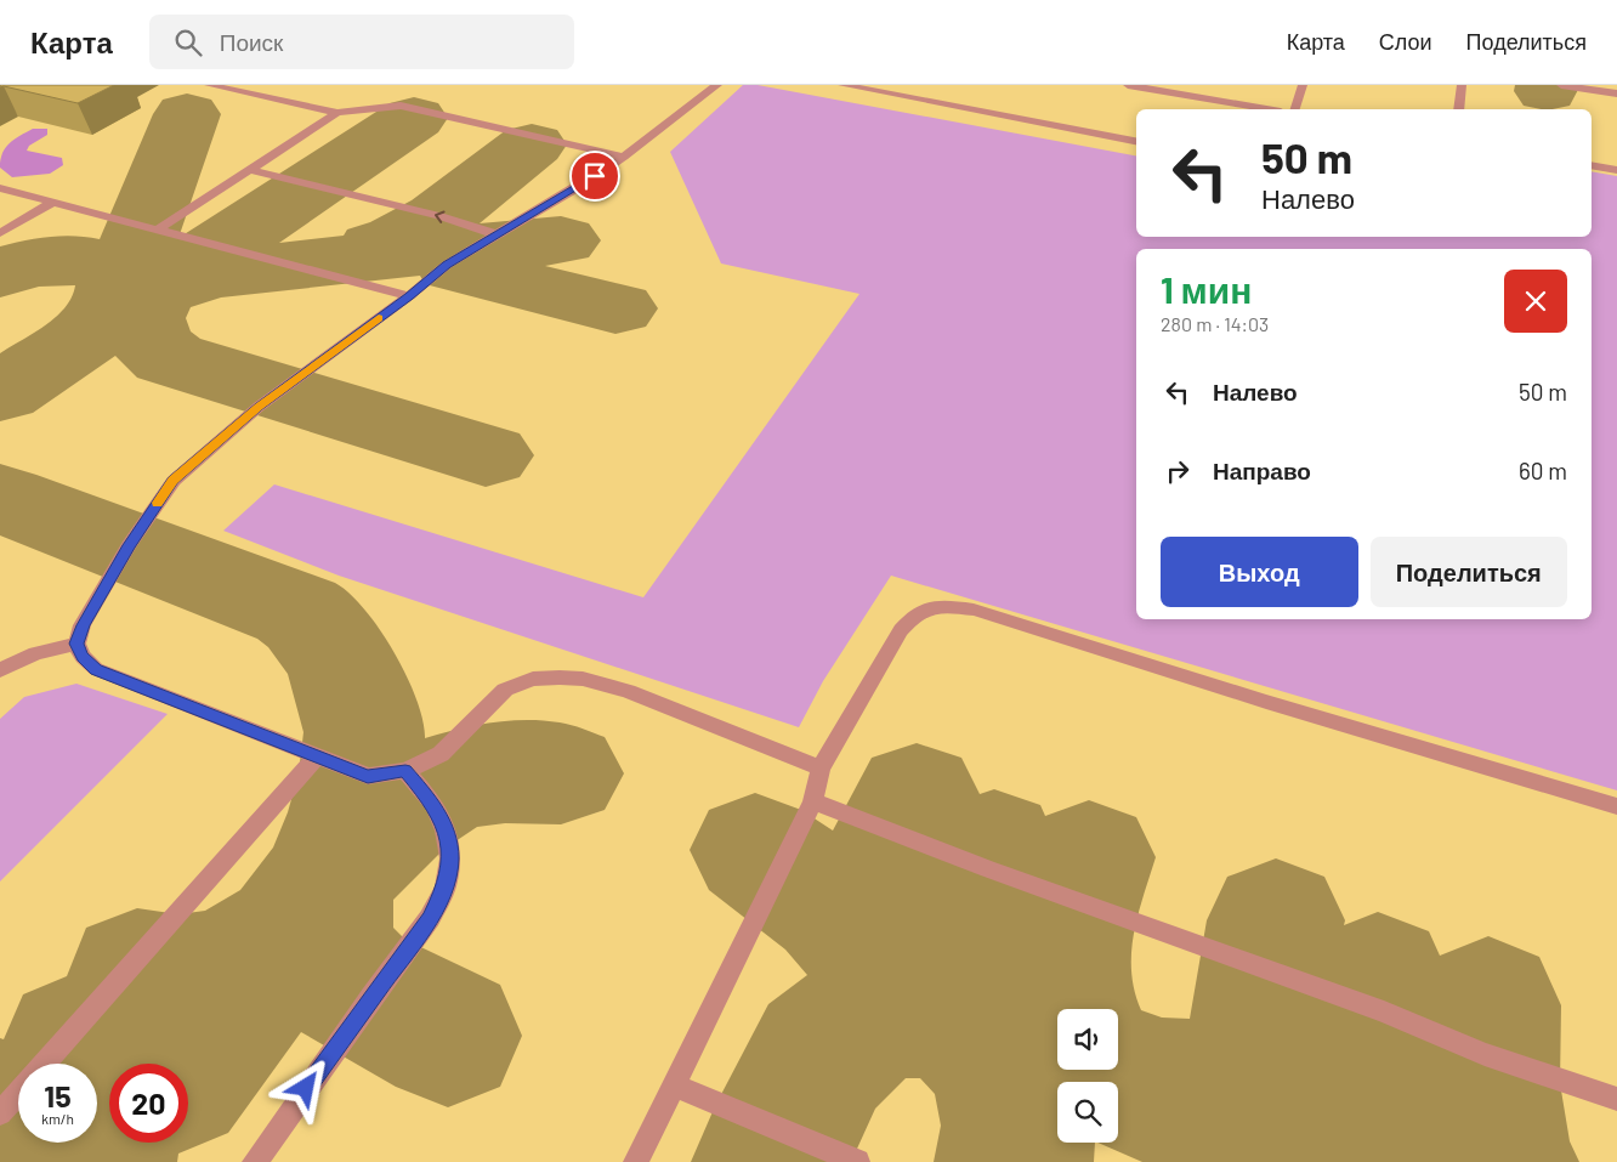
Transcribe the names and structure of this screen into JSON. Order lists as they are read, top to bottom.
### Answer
{
  "page": {
    "header": "Карта",
    "search": "Поиск",
    "nav": ["Карта", "Слои", "Поделиться"],
    "turn": ["50 m", "Налево"],
    "heading": ["1 мин", "280 m · 14:03"],
    "list": [
      {
        "name": "Налево",
        "value": "50 m"
      },
      {
        "name": "Направо",
        "value": "60 m"
      }
    ],
    "buttons": ["Выход", "Поделиться"],
    "speed": "15 km/h",
    "limit": "20"
  }
}
